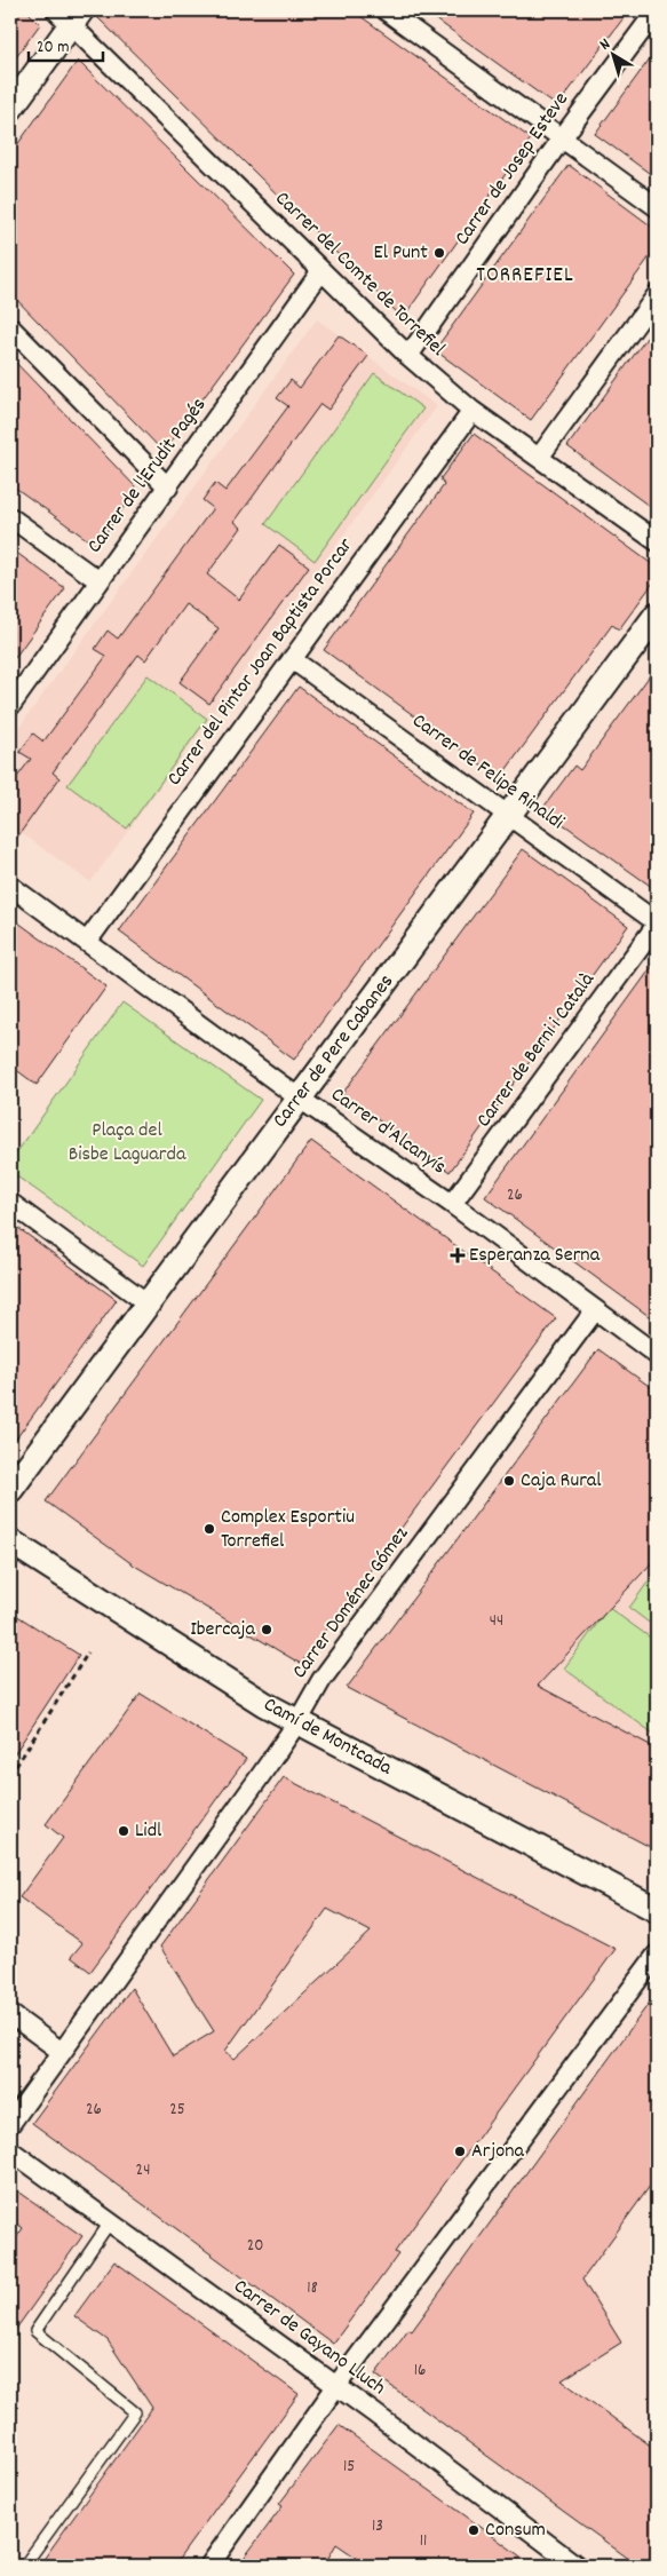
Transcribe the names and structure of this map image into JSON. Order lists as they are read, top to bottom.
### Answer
{
  "streets": {
    "street": [
      "Carrer de Josep Esteve",
      "Carrer del Comte de Torrefiel",
      "Carrer de l'Erudit Pagés",
      "Carrer del Pintor Joan Baptista Porcar",
      "Carrer de Felipe Rinaldi",
      "Carrer de Berni i Català",
      "Carrer de Pere Cabanes",
      "Carrer d'Alcanyís",
      "Carrer Doménec Gómez",
      "Camí de Montcada",
      "Carrer de Gayano Lluch"
    ]
  },
  "crossings": [
    ["Carrer de Josep Esteve", "Carrer del Comte de Torrefiel"],
    ["Carrer del Comte de Torrefiel", "Carrer de l'Erudit Pagés"],
    ["Carrer del Comte de Torrefiel", "Carrer del Pintor Joan Baptista Porcar"],
    ["Carrer del Pintor Joan Baptista Porcar", "Carrer de Felipe Rinaldi"],
    ["Carrer del Pintor Joan Baptista Porcar", "Carrer d'Alcanyís"],
    ["Carrer de Felipe Rinaldi", "Carrer de Berni i Català"],
    ["Carrer de Felipe Rinaldi", "Carrer de Pere Cabanes"],
    ["Carrer de Berni i Català", "Carrer d'Alcanyís"],
    ["Carrer de Pere Cabanes", "Carrer d'Alcanyís"],
    ["Carrer d'Alcanyís", "Carrer Doménec Gómez"],
    ["Carrer Doménec Gómez", "Camí de Montcada"]
  ],
  "districts": ["TORREFIEL"],
  "parks": ["Plaça del Bisbe Laguarda"],
  "places": {
    "other": [
      "El Punt",
      "Caja Rural",
      "Complex Esportiu Torrefiel",
      "Ibercaja",
      "Lidl",
      "Arjona",
      "Consum"
    ],
    "health": ["Esperanza Serna"]
  },
  "house_numbers": [
    "26",
    "44",
    "26",
    "25",
    "24",
    "20",
    "18",
    "16",
    "15",
    "13",
    "11"
  ],
  "scale_bar": "20 m",
  "north": "top left"
}
